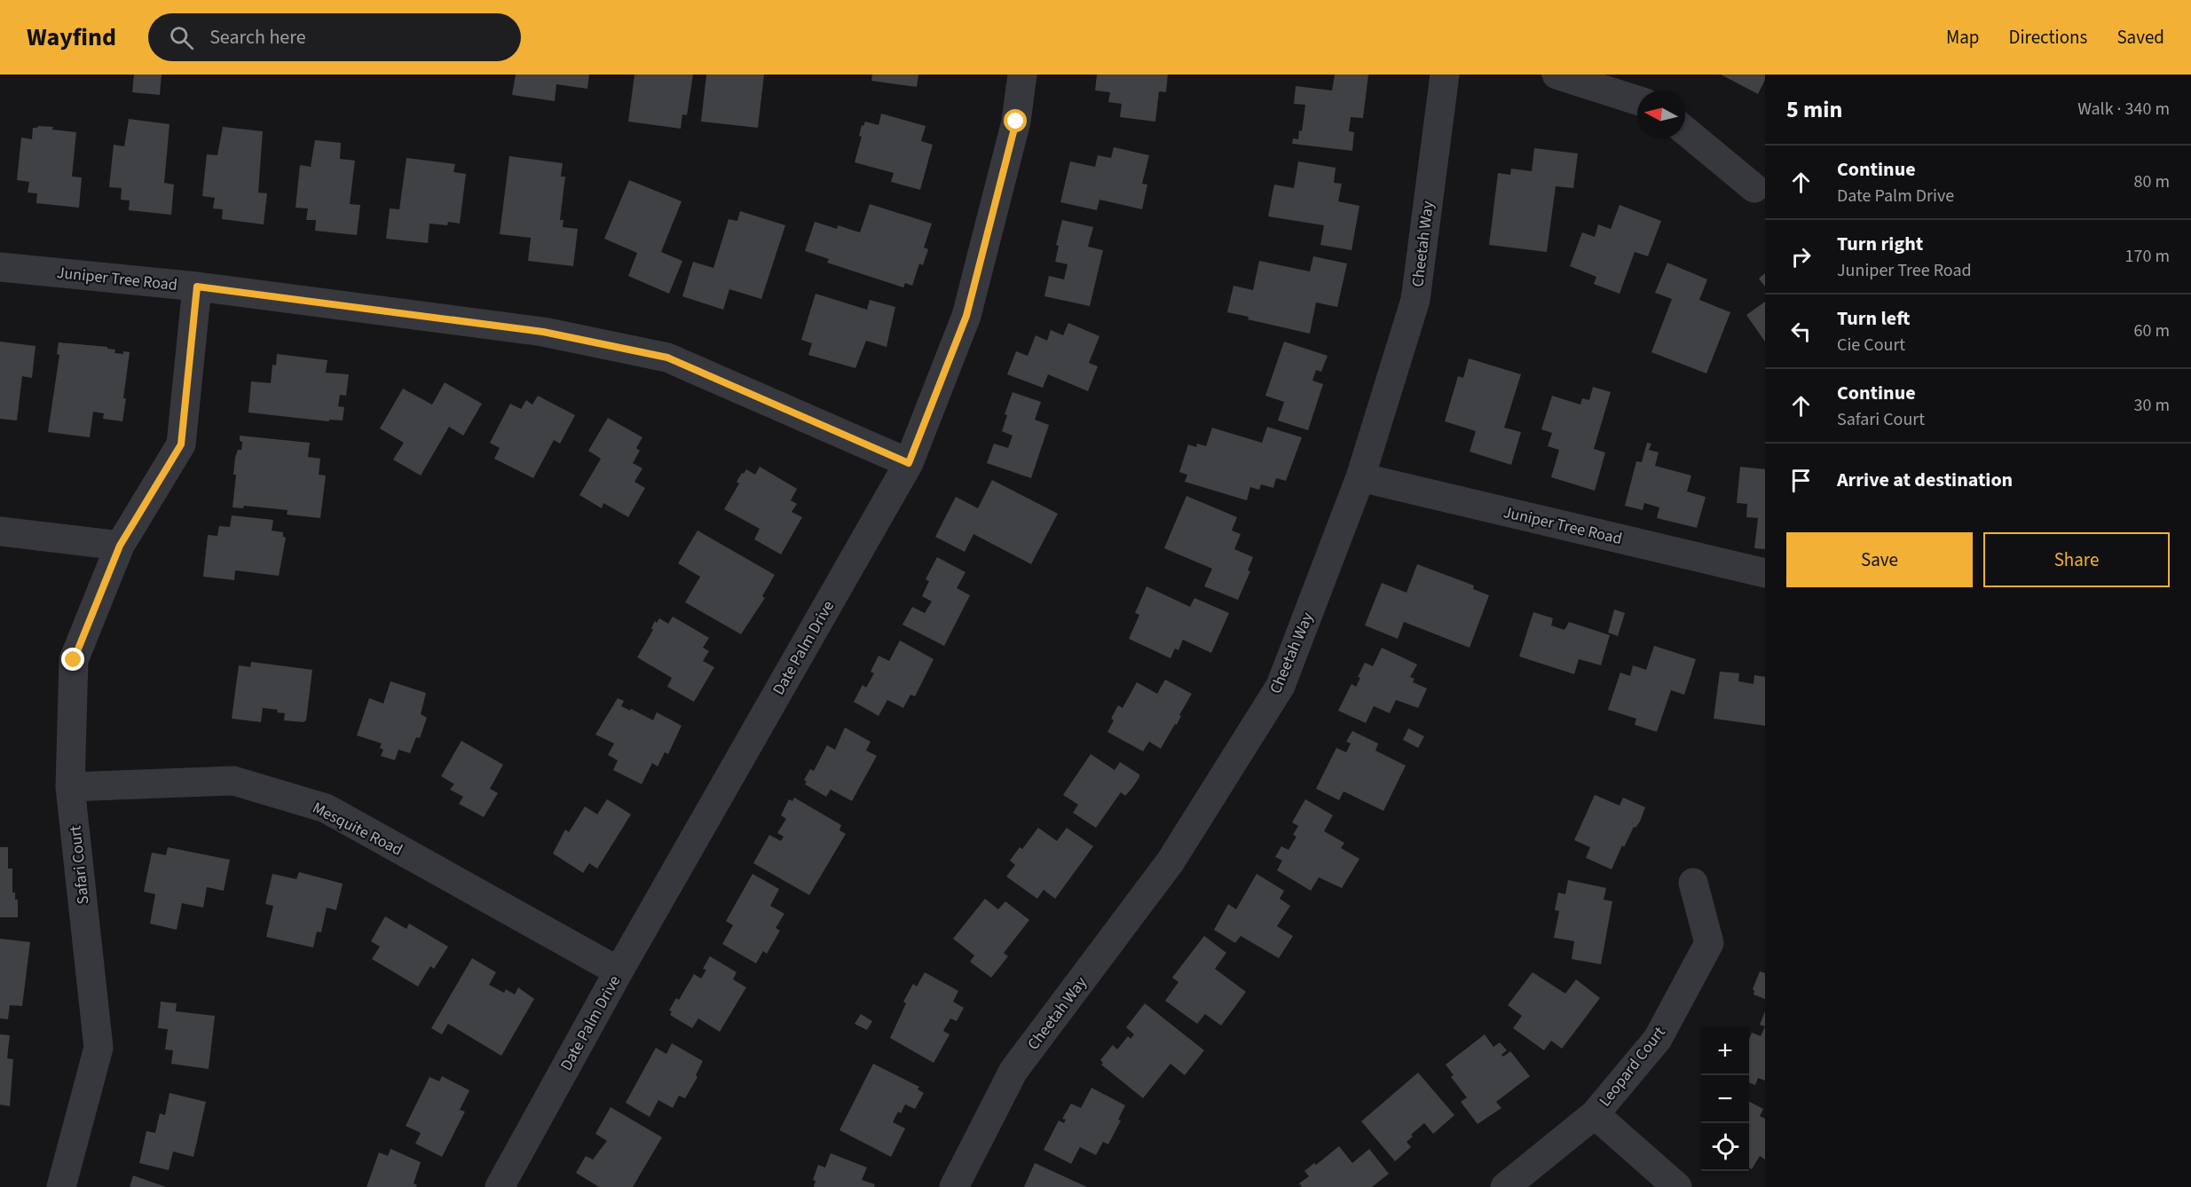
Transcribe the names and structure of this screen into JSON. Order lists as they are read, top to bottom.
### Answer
{
  "streets": {
    "street": [
      "Cheetah Way",
      "Juniper Tree Road",
      "Date Palm Drive",
      "Mesquite Road",
      "Safari Court",
      "Leopard Court"
    ]
  },
  "crossings": [
    ["Cheetah Way", "Juniper Tree Road"],
    ["Juniper Tree Road", "Date Palm Drive"],
    ["Juniper Tree Road", "Safari Court"],
    ["Date Palm Drive", "Mesquite Road"],
    ["Mesquite Road", "Safari Court"]
  ],
  "north": "left",
  "page": {
    "header": "Wayfind",
    "search": "Search here",
    "nav": ["Map", "Directions", "Saved"],
    "heading": ["5 min", "Walk · 340 m"],
    "list": [
      ["Continue", "Date Palm Drive", "80 m"],
      ["Turn right", "Juniper Tree Road", "170 m"],
      ["Turn left", "Cie Court", "60 m"],
      ["Continue", "Safari Court", "30 m"],
      "Arrive at destination"
    ],
    "buttons": ["Save", "Share"],
    "map_buttons": ["+", "−"]
  }
}
